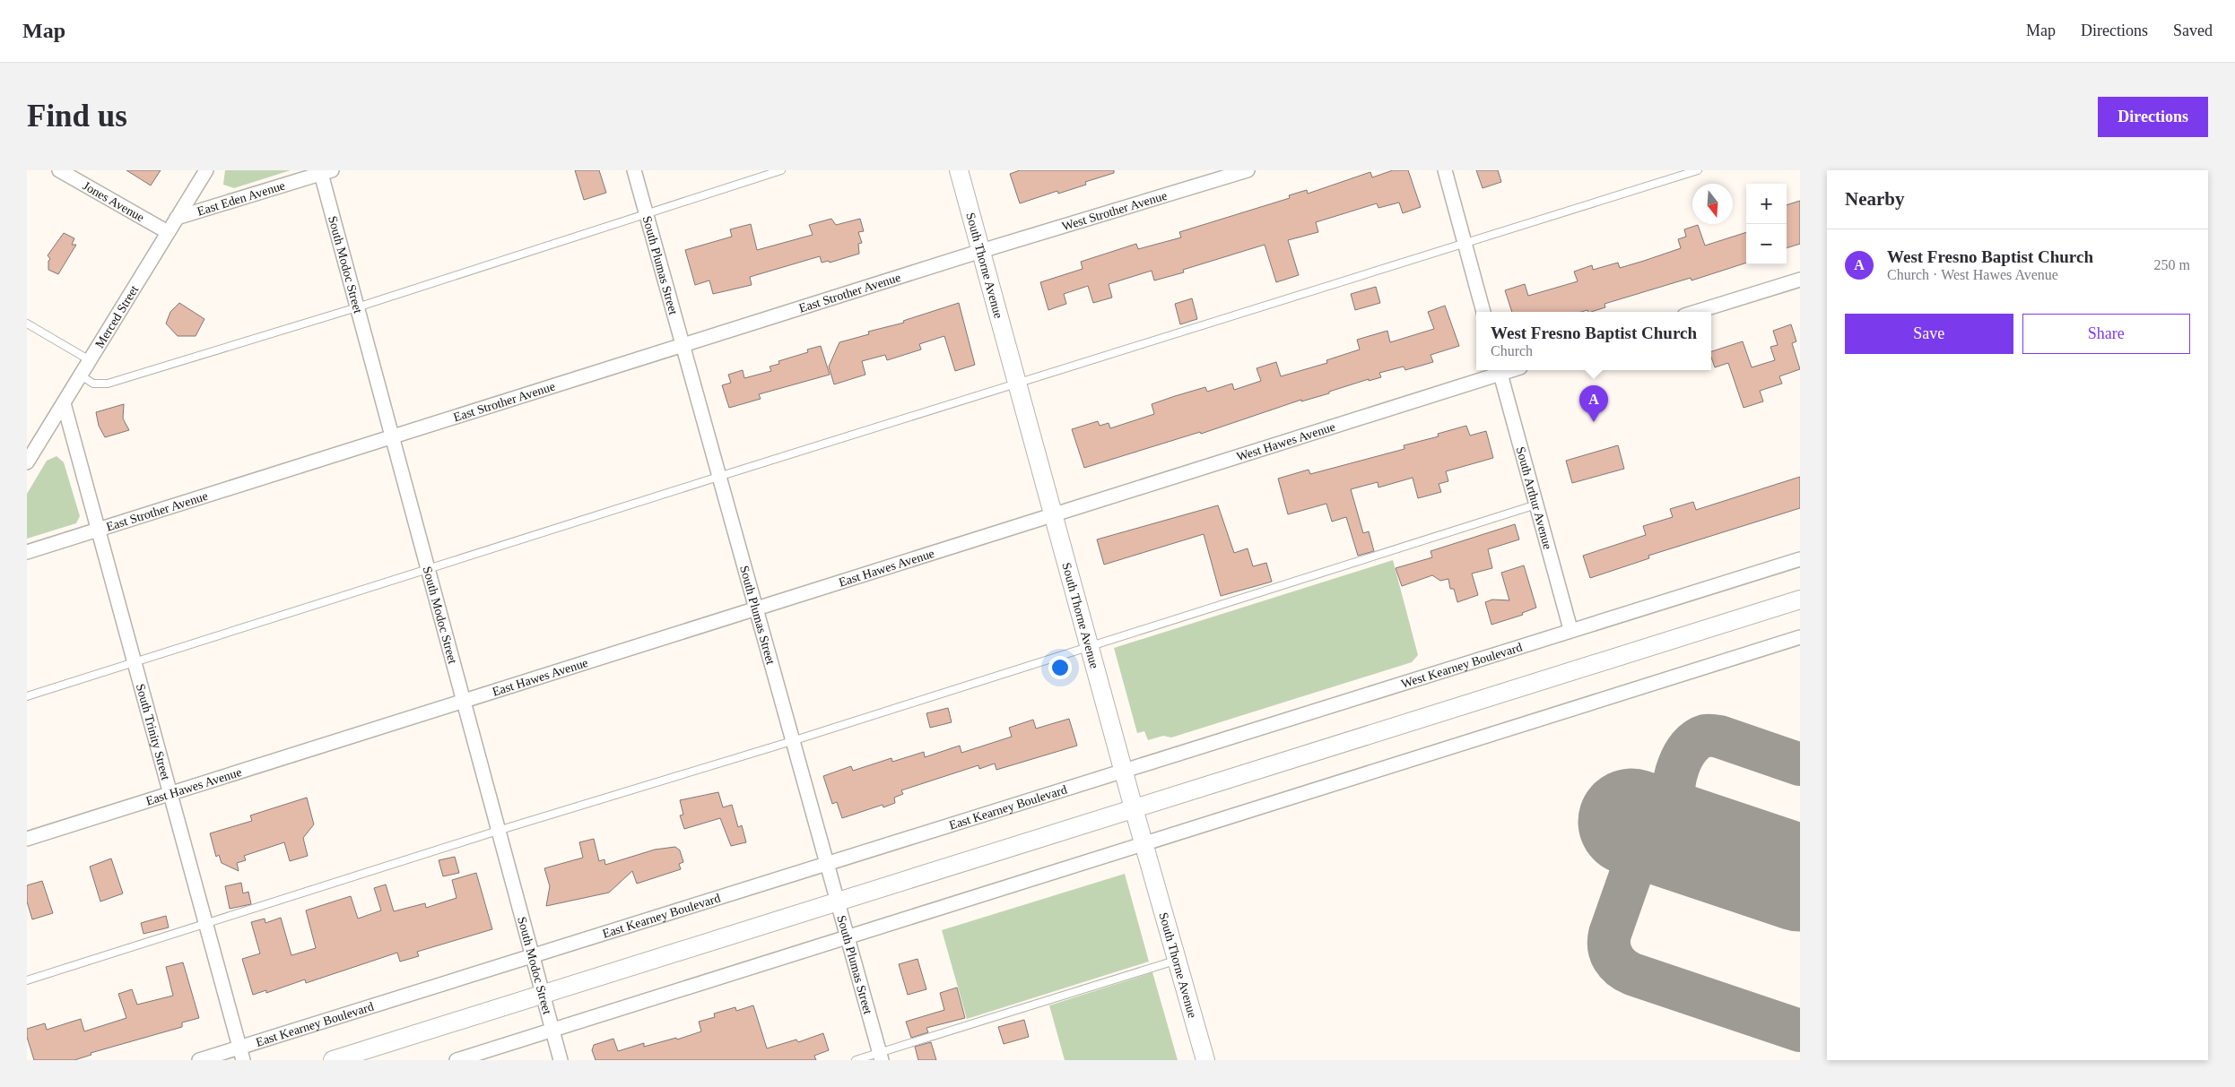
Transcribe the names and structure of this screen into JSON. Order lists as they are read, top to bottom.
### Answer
{
  "streets": {
    "main road": ["South Thorne Avenue"],
    "street": [
      "East Eden Avenue",
      "Jones Avenue",
      "West Strother Avenue",
      "South Modoc Street",
      "South Plumas Street",
      "East Strother Avenue",
      "Merced Street",
      "West Hawes Avenue",
      "South Arthur Avenue",
      "East Hawes Avenue",
      "West Kearney Boulevard",
      "South Trinity Street",
      "East Kearney Boulevard"
    ]
  },
  "crossings": [
    ["East Eden Avenue", "South Modoc Street"],
    ["East Eden Avenue", "Merced Street"],
    ["Jones Avenue", "Merced Street"],
    ["West Strother Avenue", "South Thorne Avenue"],
    ["West Strother Avenue", "East Strother Avenue"],
    ["South Modoc Street", "East Strother Avenue"],
    ["South Modoc Street", "East Hawes Avenue"],
    ["South Modoc Street", "East Kearney Boulevard"],
    ["South Plumas Street", "East Strother Avenue"],
    ["South Plumas Street", "East Hawes Avenue"],
    ["South Plumas Street", "East Kearney Boulevard"],
    ["South Thorne Avenue", "East Strother Avenue"],
    ["South Thorne Avenue", "West Hawes Avenue"],
    ["South Thorne Avenue", "East Hawes Avenue"],
    ["South Thorne Avenue", "West Kearney Boulevard"],
    ["South Thorne Avenue", "East Kearney Boulevard"],
    ["East Strother Avenue", "South Trinity Street"],
    ["Merced Street", "South Trinity Street"],
    ["West Hawes Avenue", "South Arthur Avenue"],
    ["West Hawes Avenue", "East Hawes Avenue"],
    ["South Arthur Avenue", "West Kearney Boulevard"],
    ["East Hawes Avenue", "South Trinity Street"],
    ["West Kearney Boulevard", "East Kearney Boulevard"],
    ["South Trinity Street", "East Kearney Boulevard"]
  ],
  "north": "bottom",
  "page": {
    "header": "Map",
    "nav": ["Map", "Directions", "Saved"],
    "buttons": [
      "Directions",
      ["Save", "Share"]
    ],
    "title": "Find us",
    "heading": "Nearby",
    "map_buttons": ["+", "−"],
    "list": [
      {
        "mark": "A",
        "name": "West Fresno Baptist Church",
        "note": "Church · West Hawes Avenue",
        "value": "250 m"
      }
    ],
    "popup": ["West Fresno Baptist Church", "Church"],
    "pins": "A"
  }
}
